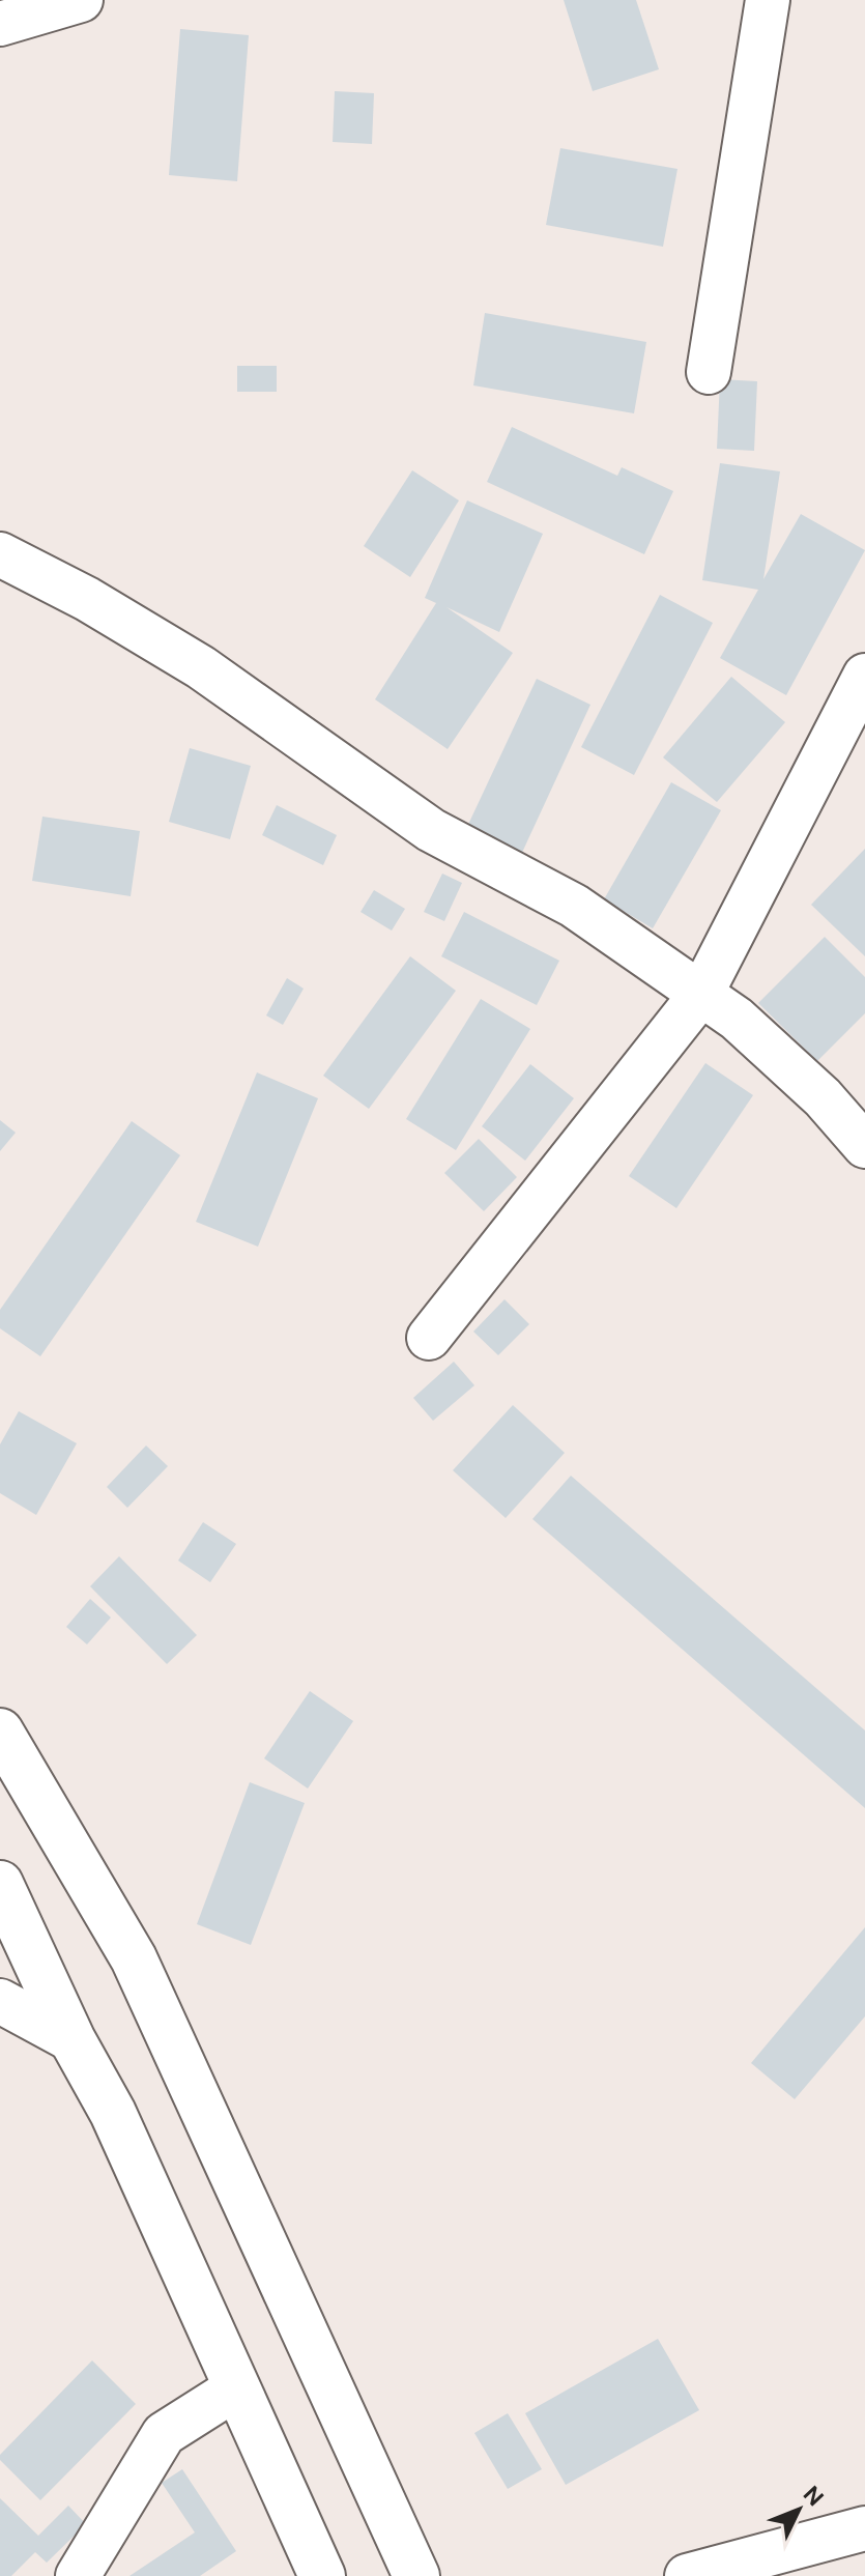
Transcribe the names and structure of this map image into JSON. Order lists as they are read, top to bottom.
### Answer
{
  "north": "top right"
}
